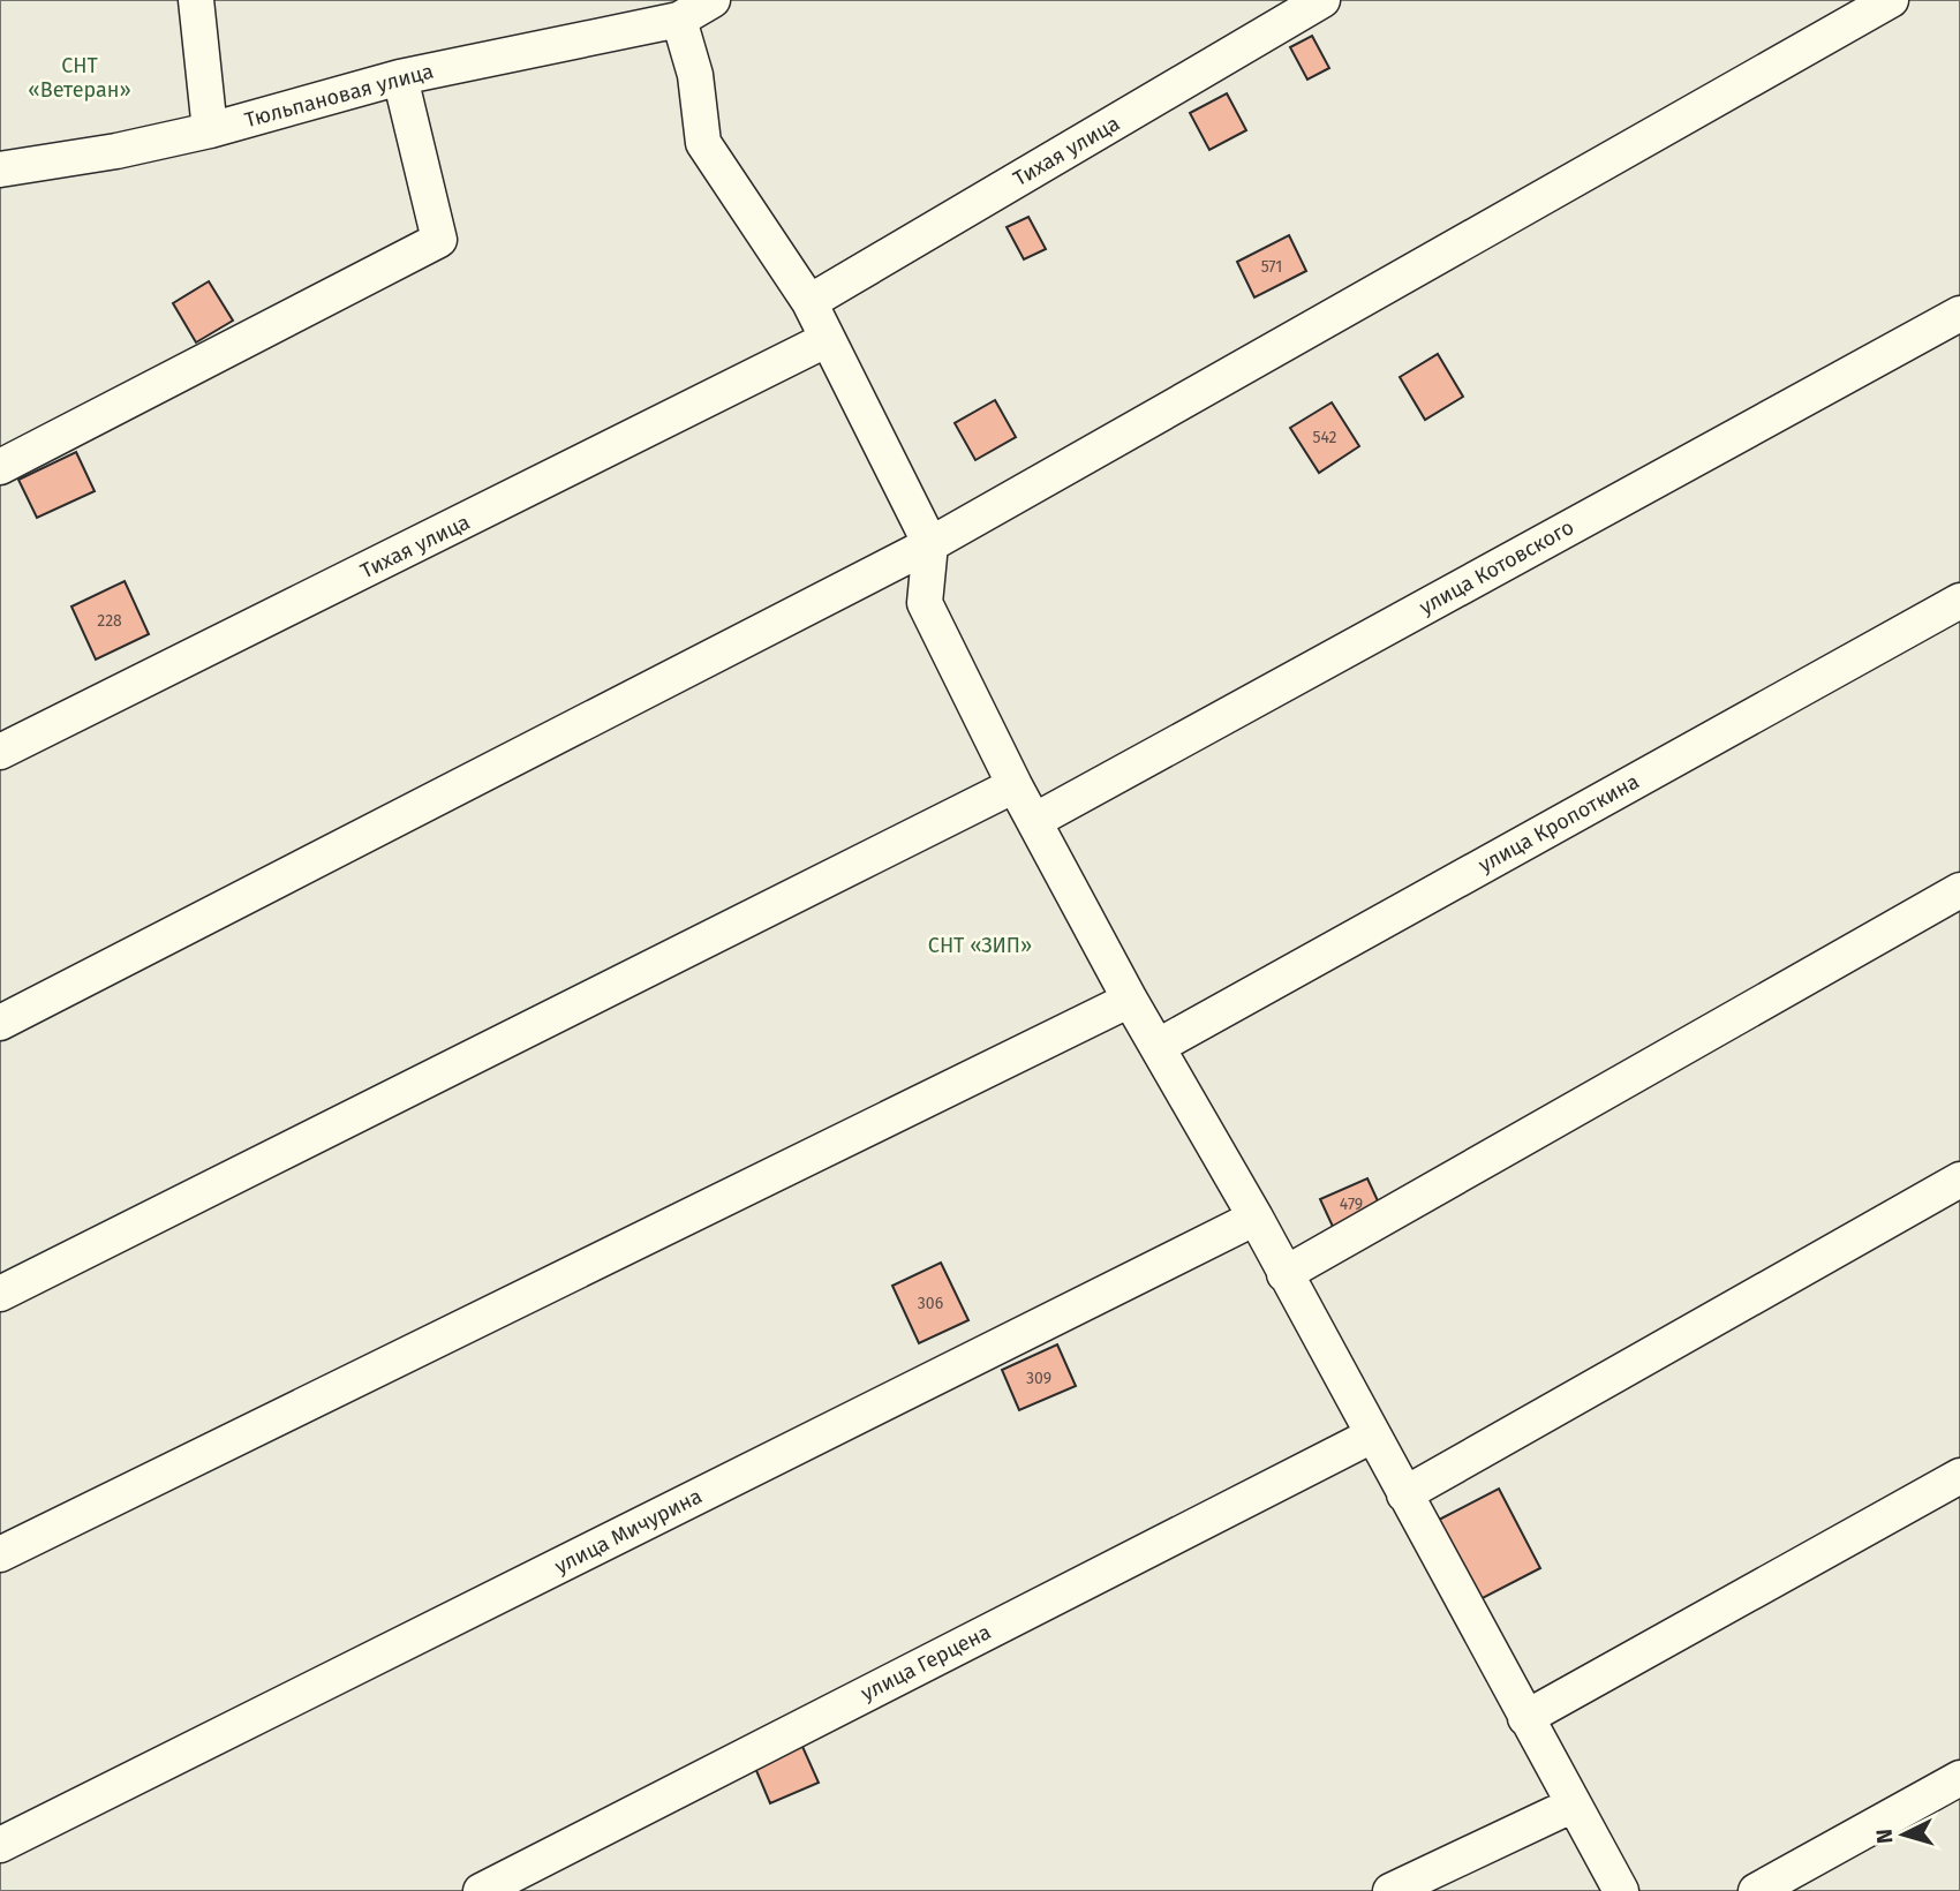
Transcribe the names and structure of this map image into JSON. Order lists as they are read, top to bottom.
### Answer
{
  "streets": {
    "street": [
      "Тюльпановая улица",
      "Тихая улица",
      "улица Котовского",
      "улица Кропоткина",
      "улица Мичурина",
      "улица Герцена"
    ]
  },
  "parks": ["СНТ «Ветеран»", "СНТ «ЗИП»"],
  "house_numbers": [
    "571",
    "542",
    "228",
    "479",
    "306",
    "309"
  ],
  "north": "left"
}
